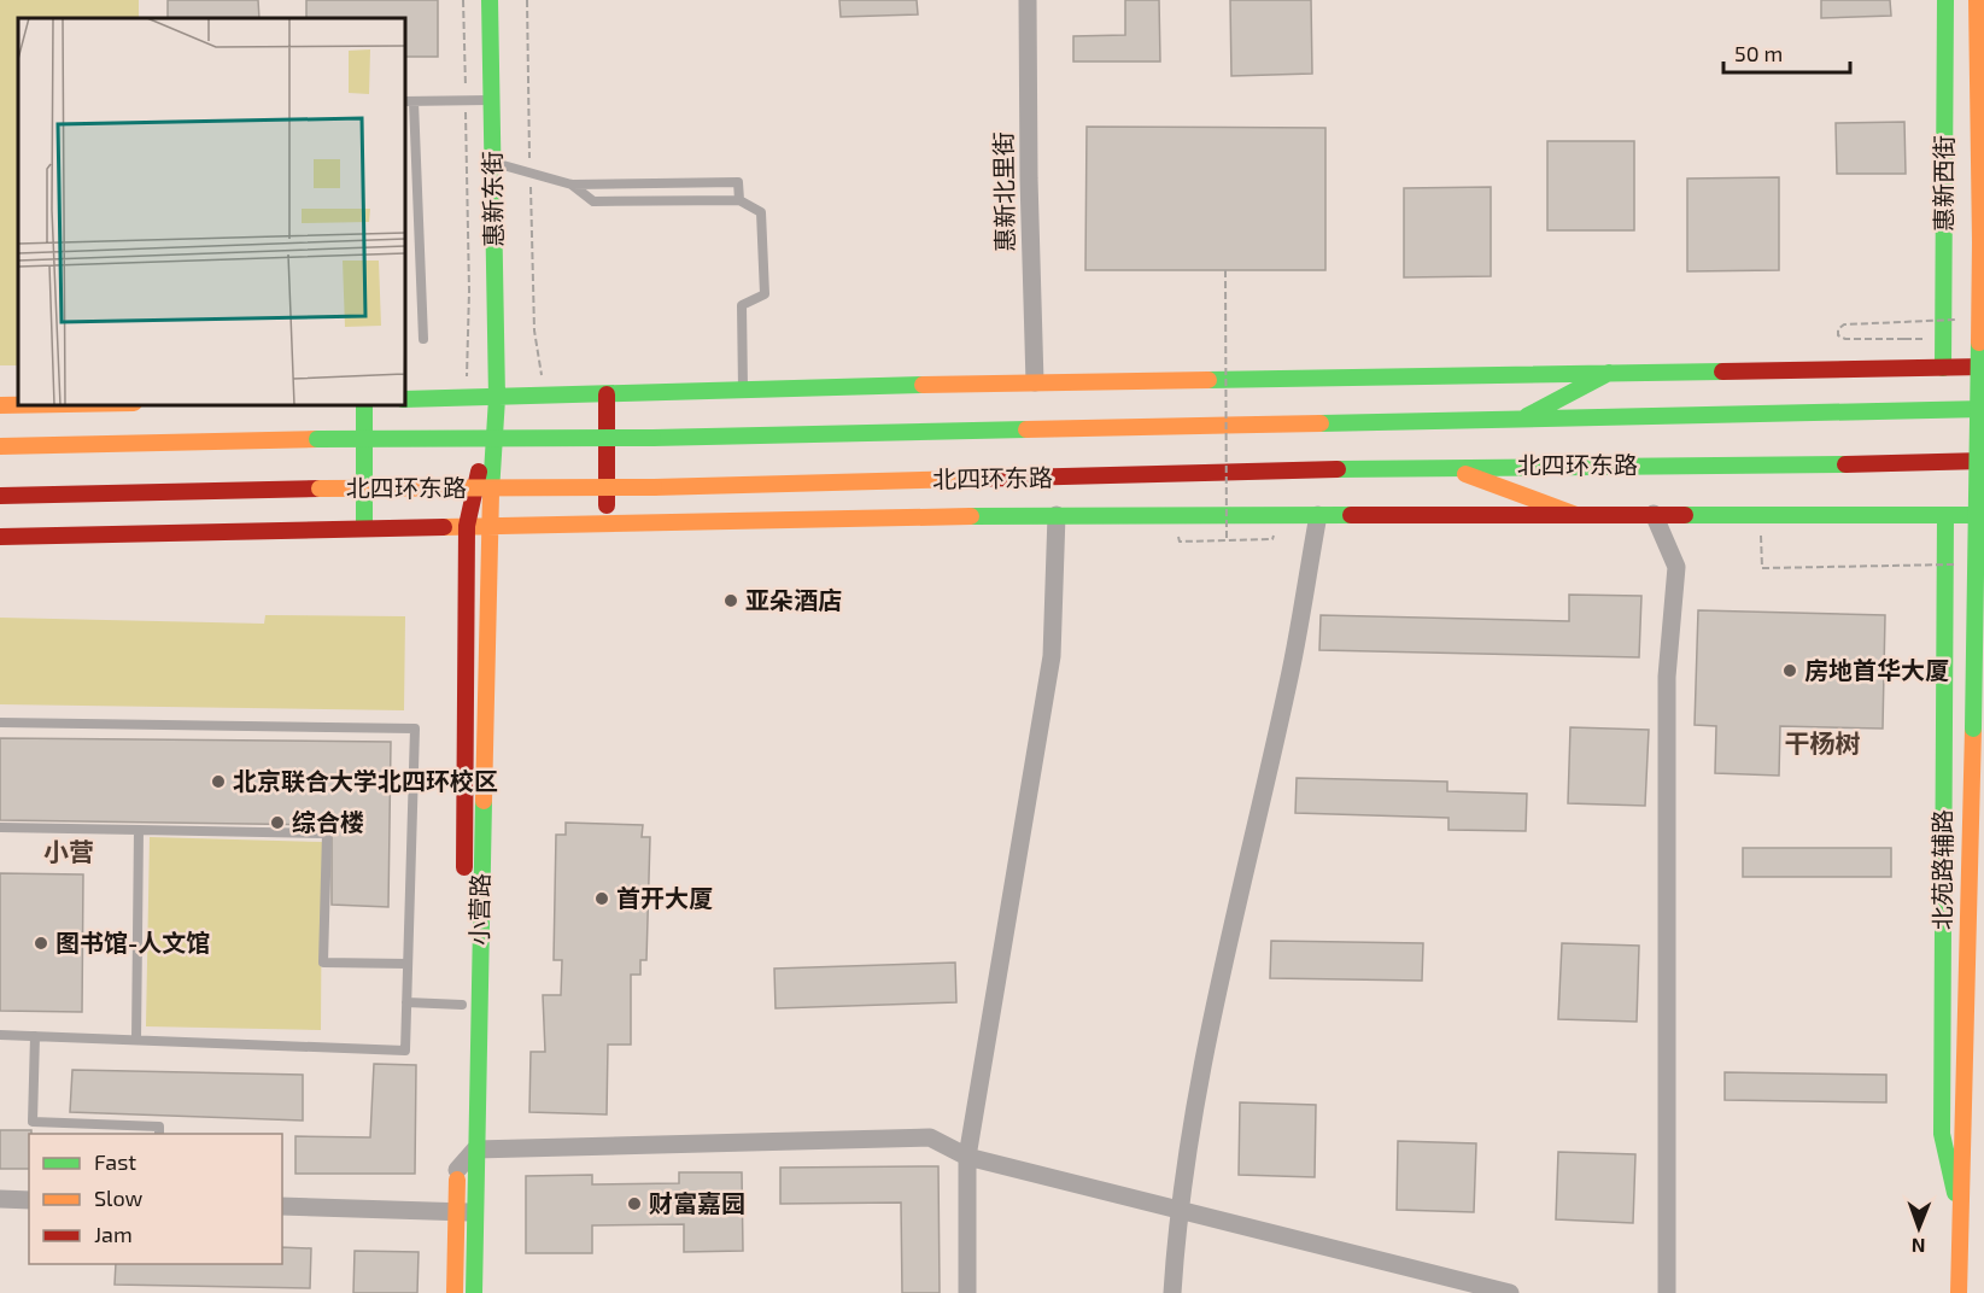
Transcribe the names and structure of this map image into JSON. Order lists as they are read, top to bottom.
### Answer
{
  "streets": {
    "main road": [
      "惠新西街",
      "惠新东街",
      "北四环东路",
      "北苑路辅路",
      "小营路"
    ],
    "street": ["惠新北里街"]
  },
  "crossings": [
    ["惠新西街", "北苑路辅路"],
    ["惠新东街", "小营路"],
    ["北四环东路", "北苑路辅路"],
    ["北四环东路", "小营路"]
  ],
  "districts": ["干杨树", "小营"],
  "places": [
    "亚朵酒店",
    "房地首华大厦",
    "北京联合大学北四环校区",
    "综合楼",
    "首开大厦",
    "图书馆-人文馆",
    "财富嘉园"
  ],
  "legend": ["Fast", "Slow", "Jam"],
  "scale_bar": "50 m",
  "north": "bottom"
}
